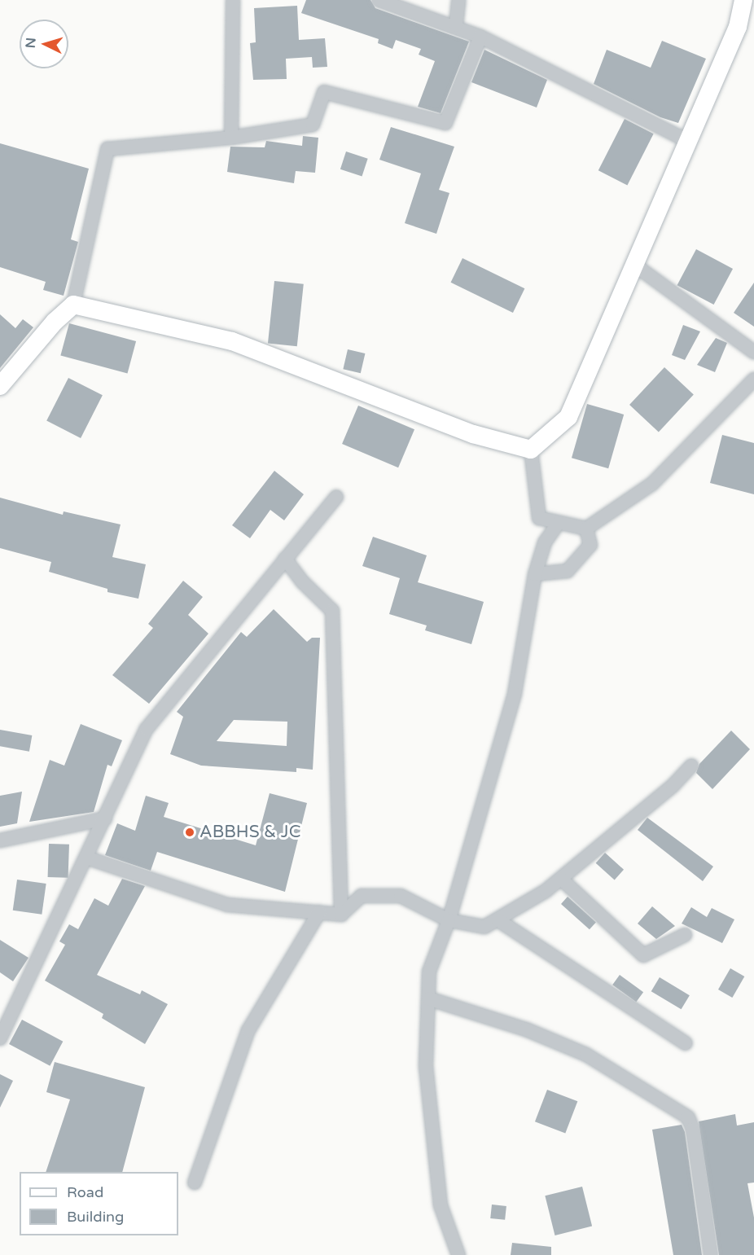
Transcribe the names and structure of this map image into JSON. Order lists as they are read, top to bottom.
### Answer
{
  "places": ["ABBHS & JC"],
  "legend": ["Road", "Building"],
  "north": "left"
}
